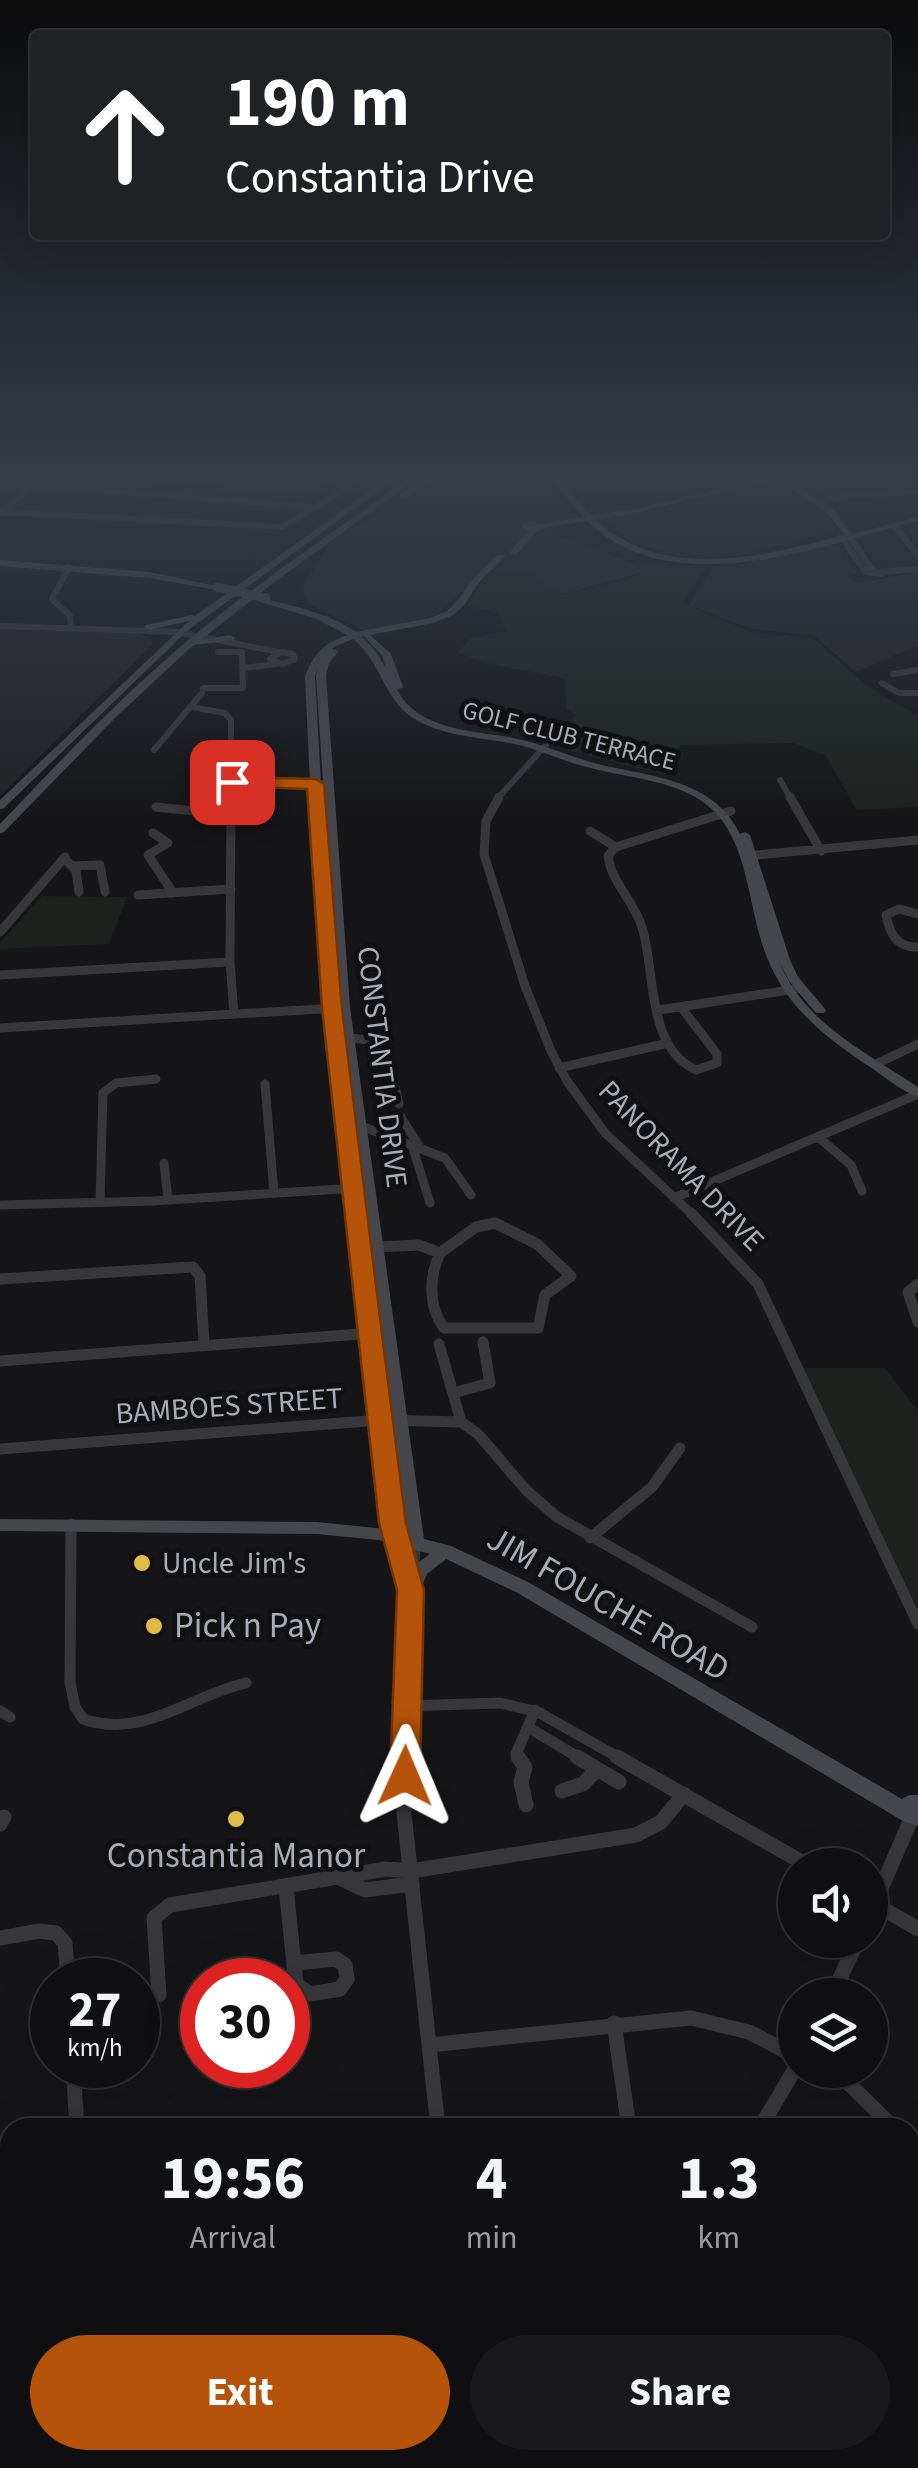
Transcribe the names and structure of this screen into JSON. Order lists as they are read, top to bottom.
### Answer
{
  "streets": {
    "street": [
      "GOLF CLUB TERRACE",
      "CONSTANTIA DRIVE",
      "PANORAMA DRIVE",
      "BAMBOES STREET",
      "JIM FOUCHE ROAD"
    ]
  },
  "crossings": [
    ["GOLF CLUB TERRACE", "CONSTANTIA DRIVE"],
    ["GOLF CLUB TERRACE", "PANORAMA DRIVE"],
    ["CONSTANTIA DRIVE", "BAMBOES STREET"],
    ["CONSTANTIA DRIVE", "JIM FOUCHE ROAD"]
  ],
  "places": ["Uncle Jim's", "Pick n Pay", "Constantia Manor"],
  "page": {
    "turn": ["190 m", "Constantia Drive"],
    "speed": "27 km/h",
    "limit": "30",
    "eta": [
      "19:56",
      "Arrival",
      "4",
      "min",
      "1.3",
      "km"
    ],
    "buttons": ["Exit", "Share"]
  }
}
